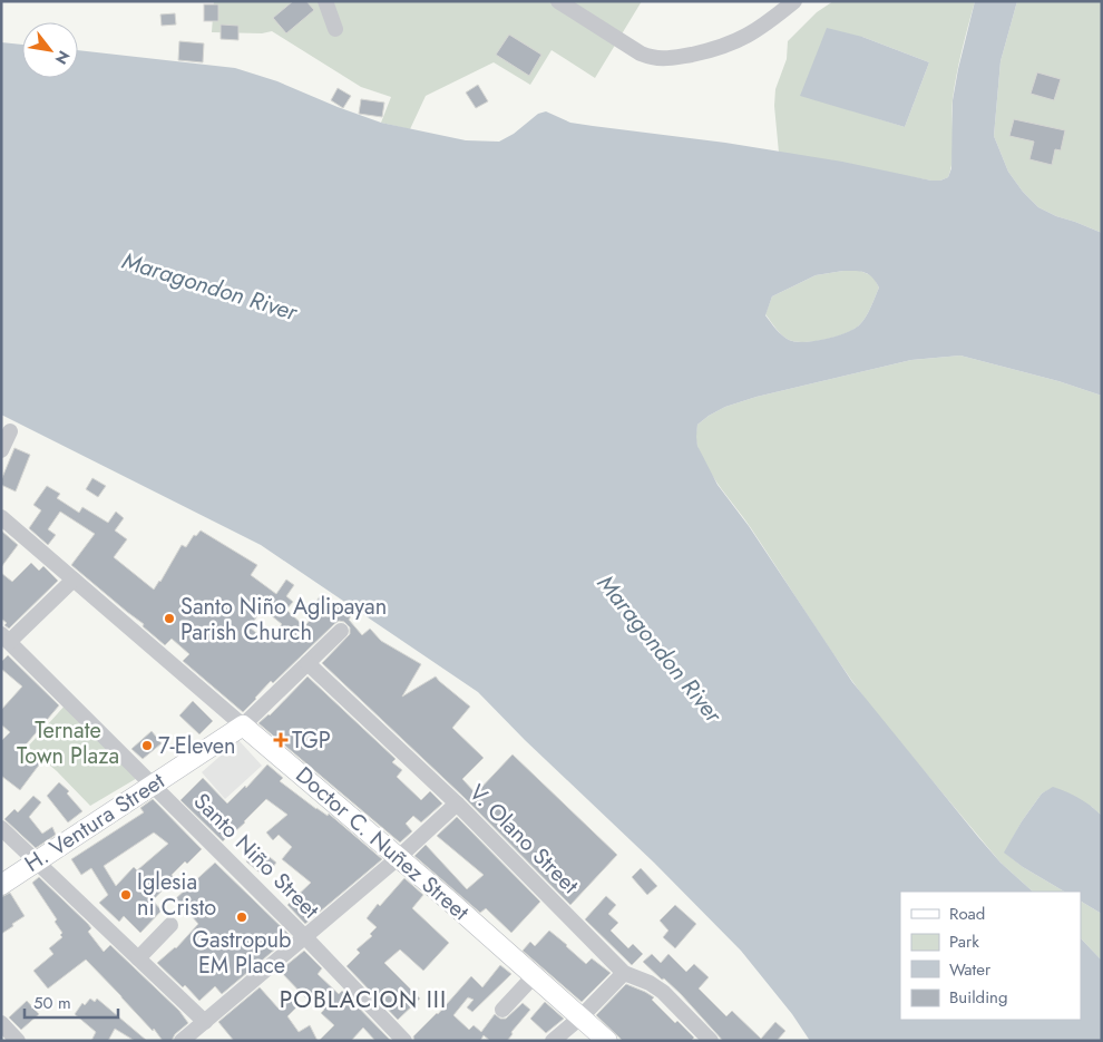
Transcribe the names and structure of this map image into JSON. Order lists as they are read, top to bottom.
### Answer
{
  "streets": {
    "main road": ["H. Ventura Street", "Doctor C. Nuñez Street"],
    "street": ["V. Olano Street", "Santo Niño Street"]
  },
  "crossings": [
    ["H. Ventura Street", "V. Olano Street"],
    ["H. Ventura Street", "Doctor C. Nuñez Street"],
    ["H. Ventura Street", "Santo Niño Street"]
  ],
  "districts": ["POBLACION III"],
  "water": ["Maragondon River"],
  "parks": ["Ternate Town Plaza"],
  "places": {
    "other": [
      "Santo Niño Aglipayan Parish Church",
      "7-Eleven",
      "Iglesia ni Cristo",
      "Gastropub EM Place"
    ],
    "health": ["TGP"]
  },
  "legend": [
    "Road",
    "Park",
    "Water",
    "Building"
  ],
  "scale_bar": "50 m",
  "north": "bottom right"
}
